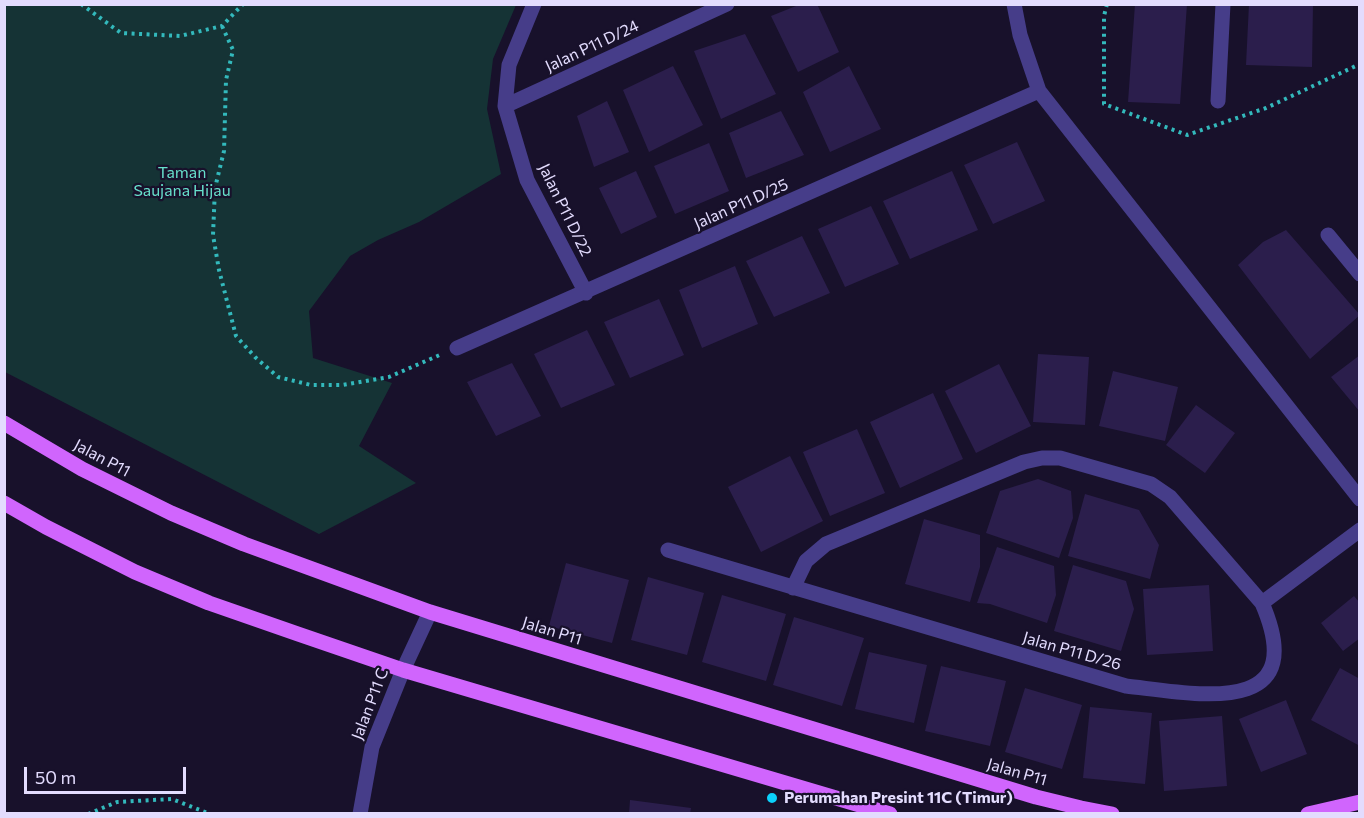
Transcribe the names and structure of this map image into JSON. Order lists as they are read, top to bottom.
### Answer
{
  "streets": {
    "main road": ["Jalan P11"],
    "street": [
      "Jalan P11 D/24",
      "Jalan P11 D/25",
      "Jalan P11 D/22",
      "Jalan P11 D/26",
      "Jalan P11 C"
    ]
  },
  "crossings": [
    ["Jalan P11 D/24", "Jalan P11 D/22"],
    ["Jalan P11 D/25", "Jalan P11 D/22"],
    ["Jalan P11", "Jalan P11 C"]
  ],
  "parks": ["Taman Saujana Hijau"],
  "places": ["Perumahan Presint 11C (Timur)"],
  "scale_bar": "50 m"
}
